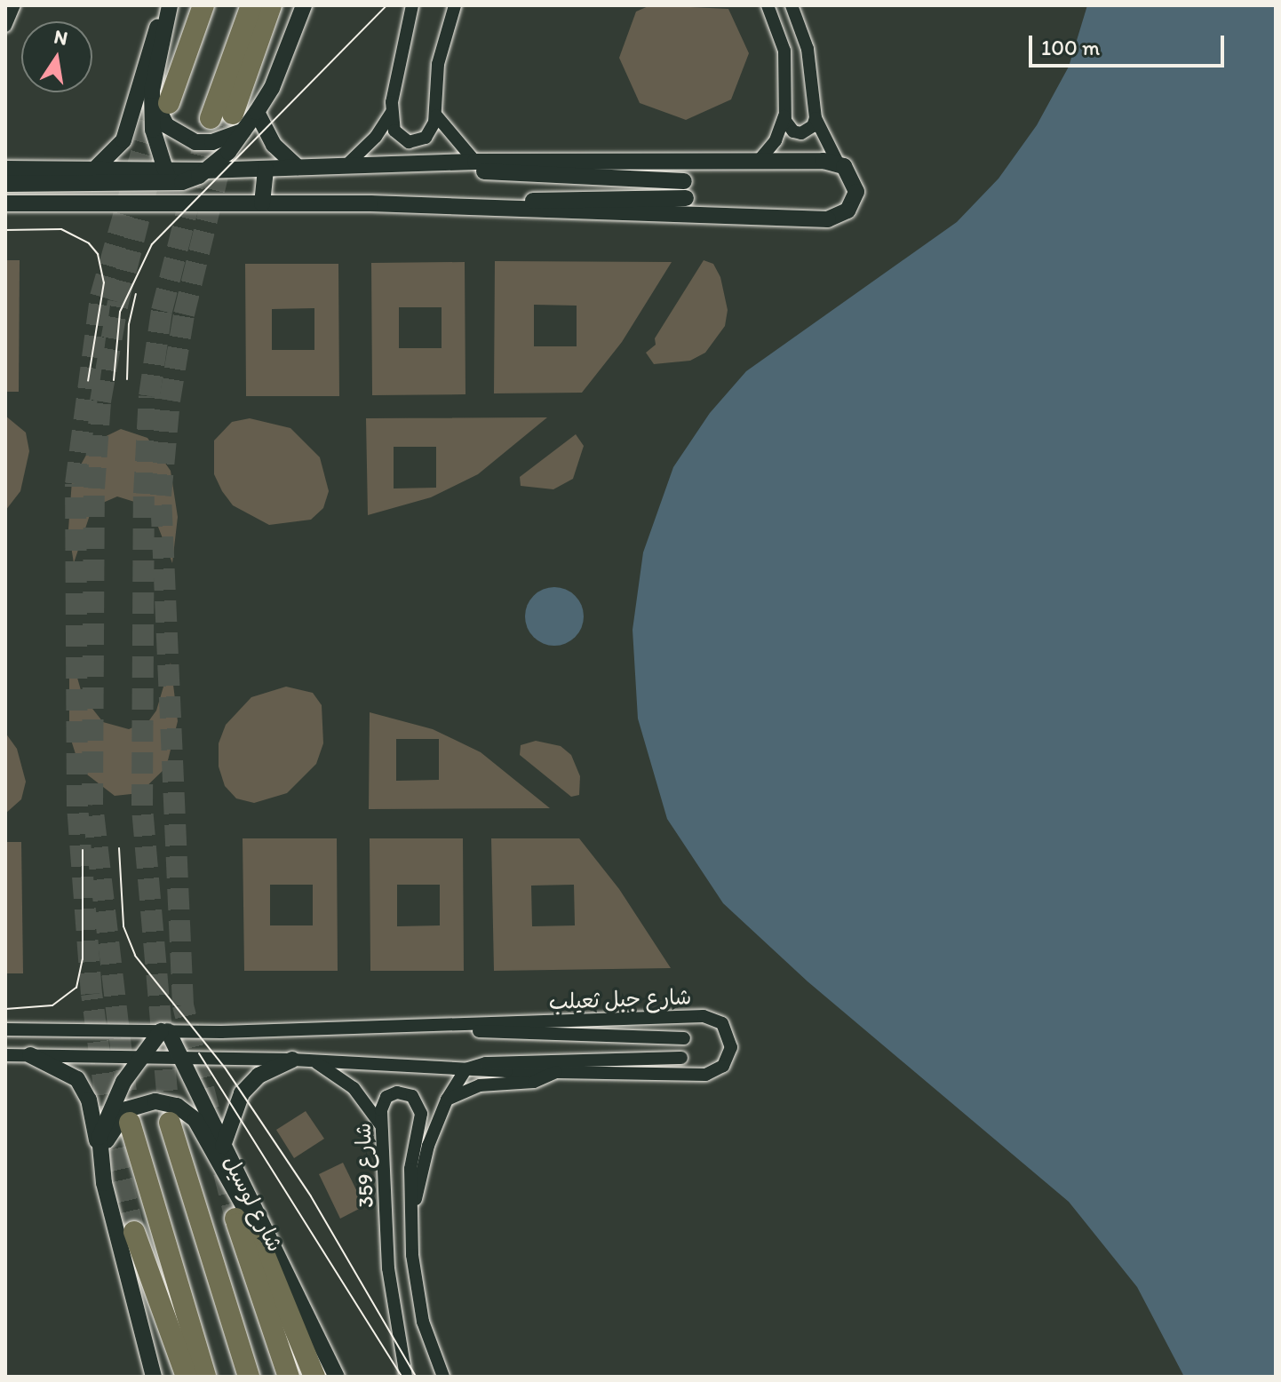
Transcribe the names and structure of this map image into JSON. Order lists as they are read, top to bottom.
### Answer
{
  "streets": {
    "street": ["شارع جبل ثعيلب", "شارع 359", "شارع لوسيل"]
  },
  "crossings": [
    ["شارع جبل ثعيلب", "شارع لوسيل"]
  ],
  "scale_bar": "100 m",
  "north": "top"
}
